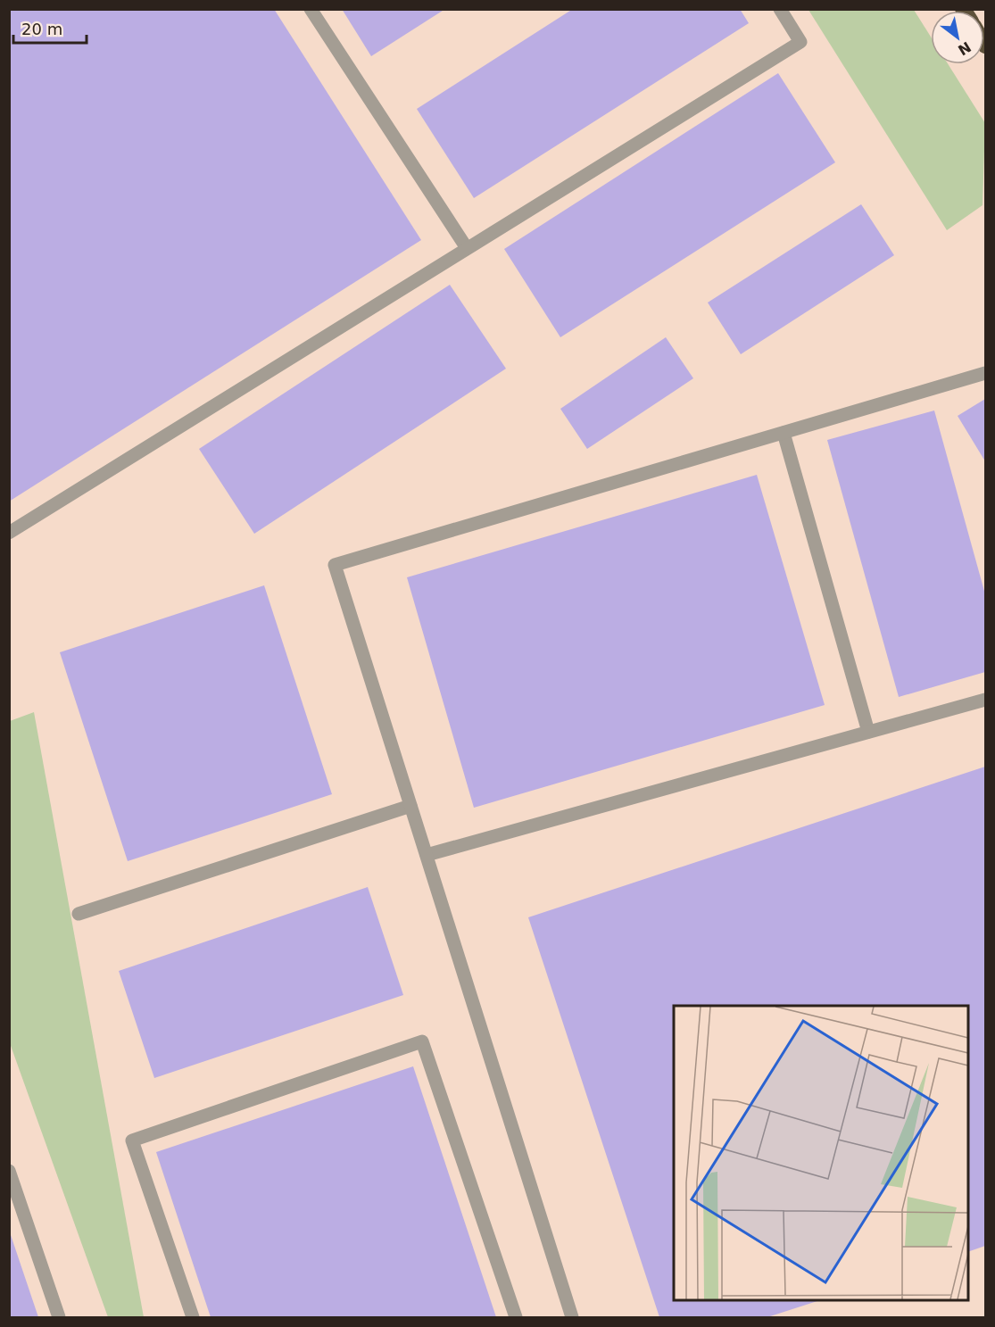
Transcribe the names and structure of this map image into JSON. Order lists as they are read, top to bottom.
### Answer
{
  "scale_bar": "20 m",
  "north": "bottom right"
}
